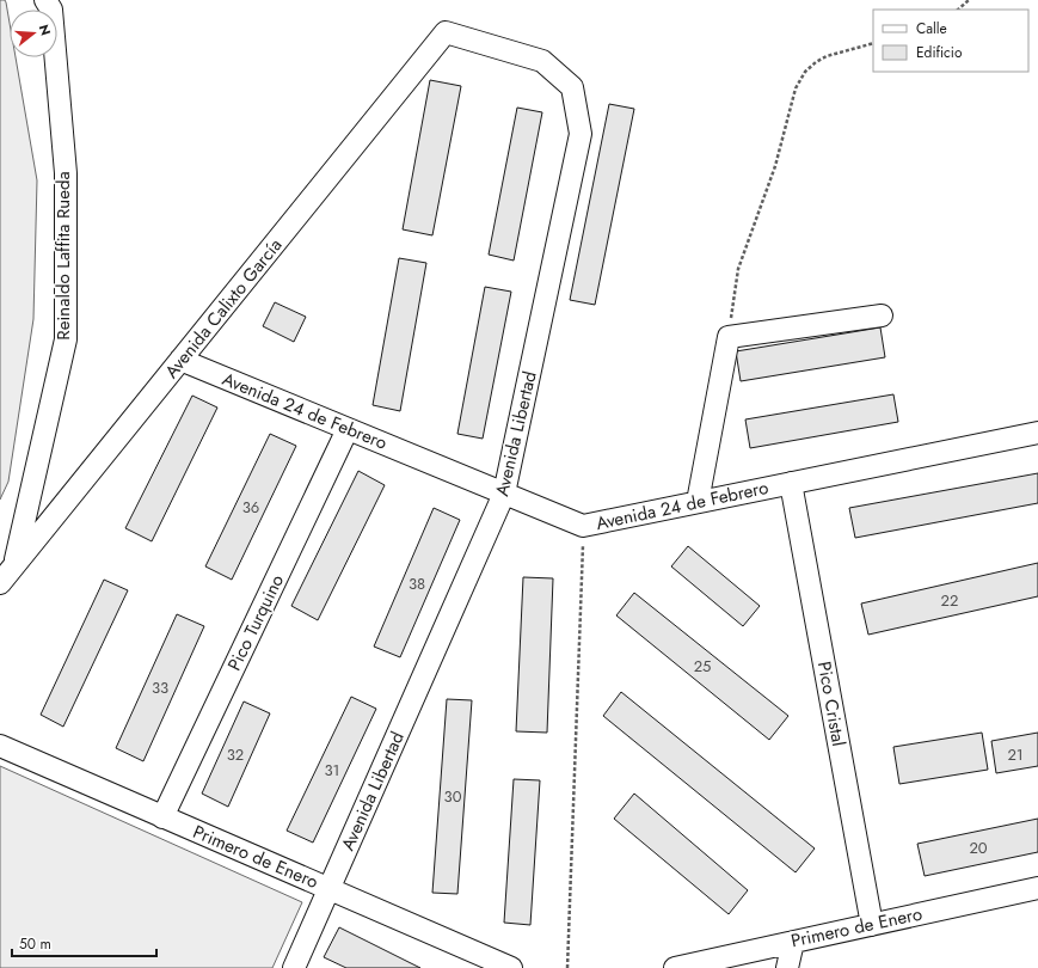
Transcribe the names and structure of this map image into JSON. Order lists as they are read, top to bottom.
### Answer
{
  "streets": {
    "street": [
      "Reinaldo Laffita Rueda",
      "Avenida Calixto García",
      "Avenida 24 de Febrero",
      "Avenida Libertad",
      "Pico Turquino",
      "Pico Cristal",
      "Primero de Enero"
    ]
  },
  "crossings": [
    ["Reinaldo Laffita Rueda", "Avenida Calixto García"],
    ["Avenida Calixto García", "Avenida 24 de Febrero"],
    ["Avenida Calixto García", "Avenida Libertad"],
    ["Avenida 24 de Febrero", "Avenida Libertad"],
    ["Avenida 24 de Febrero", "Pico Turquino"],
    ["Avenida 24 de Febrero", "Pico Cristal"],
    ["Avenida Libertad", "Primero de Enero"],
    ["Pico Turquino", "Primero de Enero"],
    ["Pico Cristal", "Primero de Enero"]
  ],
  "house_numbers": [
    "36",
    "38",
    "22",
    "25",
    "33",
    "32",
    "21",
    "31",
    "30",
    "20"
  ],
  "legend": ["Calle", "Edificio"],
  "scale_bar": "50 m",
  "north": "right"
}
